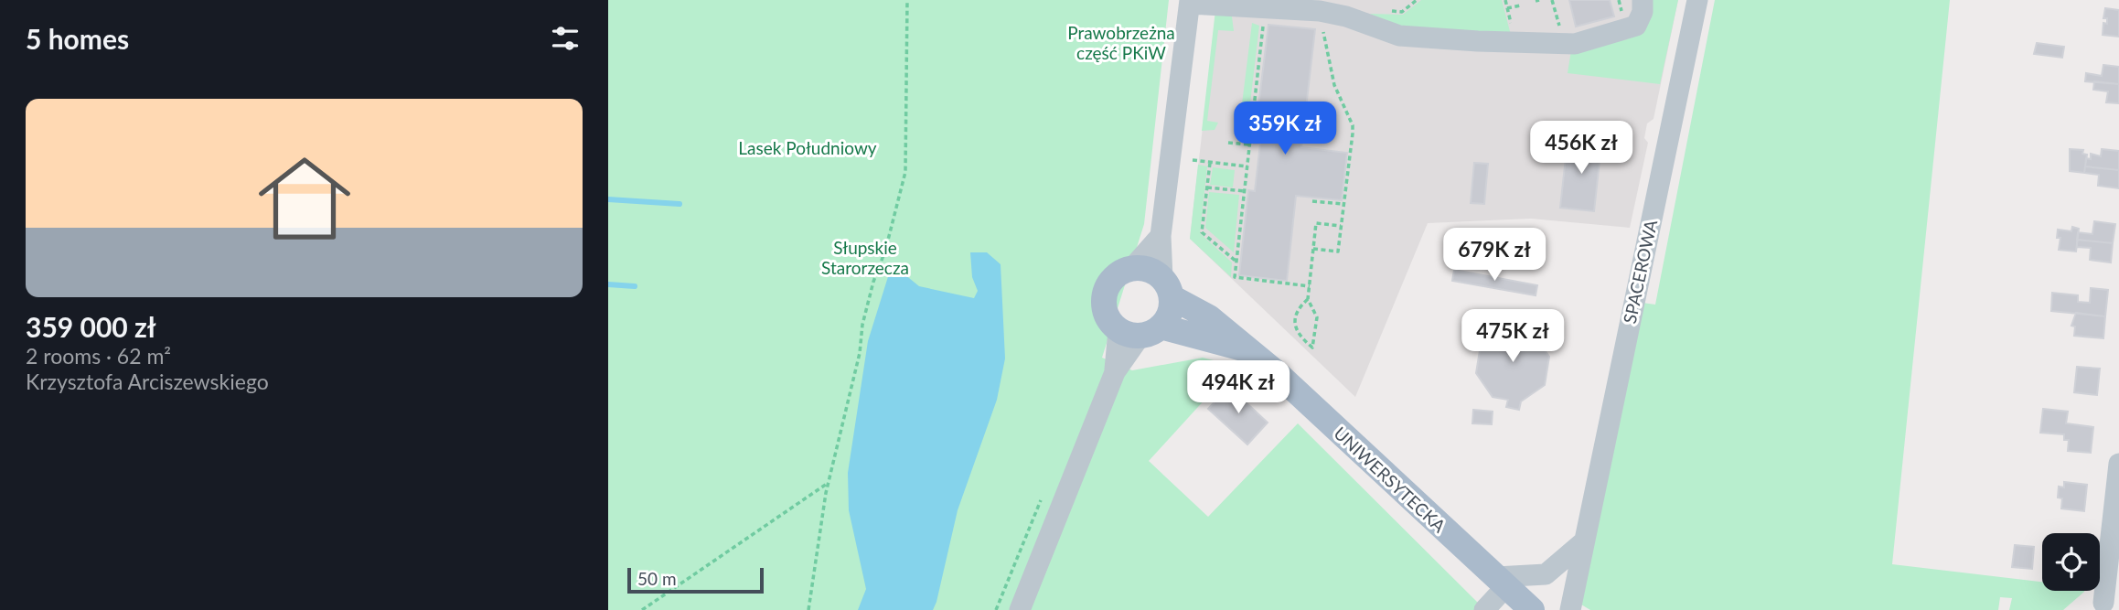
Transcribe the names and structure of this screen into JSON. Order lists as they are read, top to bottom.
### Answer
{
  "streets": {
    "main road": ["UNIWERSYTECKA"],
    "street": ["SPACEROWA"]
  },
  "parks": ["Prawobrzeżna część PKiW", "Lasek Południowy", "Słupskie Starorzecza"],
  "scale_bar": "50 m",
  "page": {
    "heading": "5 homes",
    "list": [
      {
        "name": "359 000 zł",
        "note": "2 rooms · 62 m² · Krzysztofa Arciszewskiego"
      }
    ],
    "price": [
      "359K zł",
      "456K zł",
      "679K zł",
      "475K zł",
      "494K zł"
    ],
    "scale": "50 m"
  }
}
